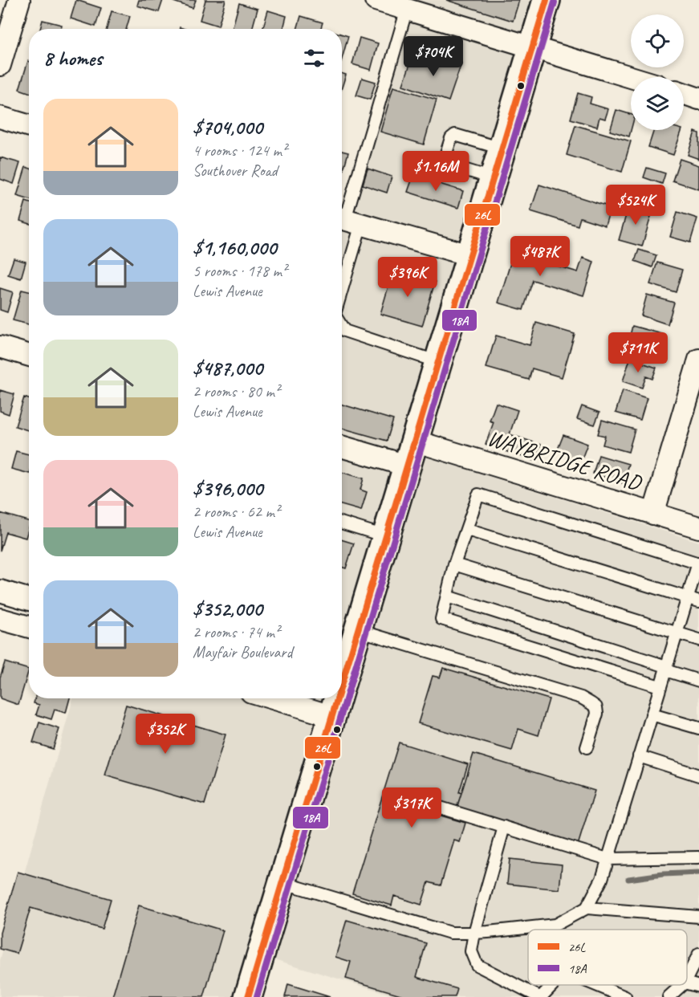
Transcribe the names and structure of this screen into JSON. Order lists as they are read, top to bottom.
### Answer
{
  "streets": {
    "street": ["WAYBRIDGE ROAD"]
  },
  "lines": ["transit line 26L", "transit line 18A"],
  "legend": ["26L", "18A"],
  "page": {
    "heading": "8 homes",
    "price": [
      "$704K",
      "$1.16M",
      "$524K",
      "$487K",
      "$396K",
      "$711K",
      "$352K",
      "$317K"
    ],
    "list": [
      {
        "name": "$704,000",
        "note": "4 rooms · 124 m² · Southover Road"
      },
      {
        "name": "$1,160,000",
        "note": "5 rooms · 178 m² · Lewis Avenue"
      },
      {
        "name": "$487,000",
        "note": "2 rooms · 80 m² · Lewis Avenue"
      },
      {
        "name": "$396,000",
        "note": "2 rooms · 62 m² · Lewis Avenue"
      },
      {
        "name": "$352,000",
        "note": "2 rooms · 74 m² · Mayfair Boulevard"
      }
    ]
  }
}
